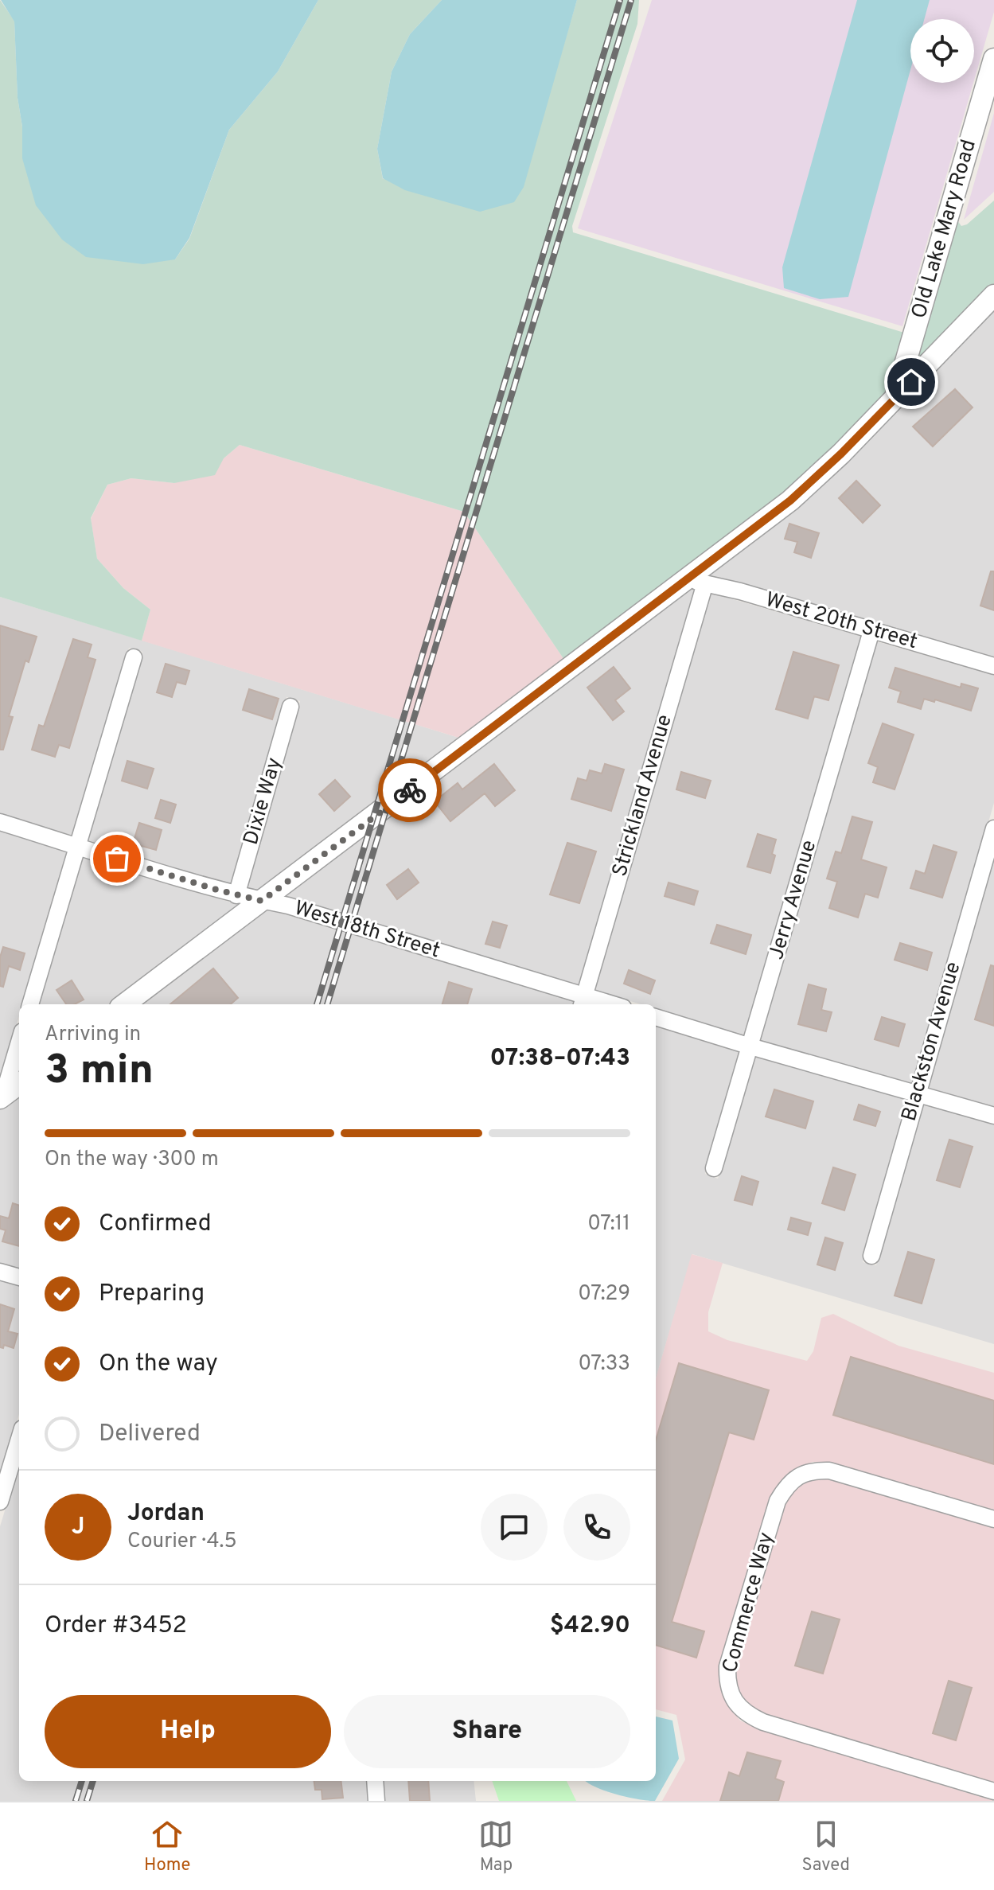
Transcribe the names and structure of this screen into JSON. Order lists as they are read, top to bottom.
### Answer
{
  "streets": {
    "street": [
      "Old Lake Mary Road",
      "West 20th Street",
      "Strickland Avenue",
      "Dixie Way",
      "Jerry Avenue",
      "West 18th Street",
      "Blackston Avenue",
      "Commerce Way"
    ]
  },
  "crossings": [
    ["West 20th Street", "Strickland Avenue"],
    ["West 20th Street", "Jerry Avenue"],
    ["Strickland Avenue", "West 18th Street"],
    ["Dixie Way", "West 18th Street"]
  ],
  "page": {
    "heading": ["3 min", "Arriving in", "07:38–07:43"],
    "panel": [
      "Jordan",
      "Courier · 4.5",
      "Order #3452",
      "$42.90"
    ],
    "bar": "On the way · 300 m",
    "list": [
      ["Confirmed", "07:11"],
      ["Preparing", "07:29"],
      ["On the way", "07:33"],
      "Delivered"
    ],
    "round": "J",
    "buttons": ["Help", "Share"],
    "tabs": ["Home", "Map", "Saved"]
  }
}
